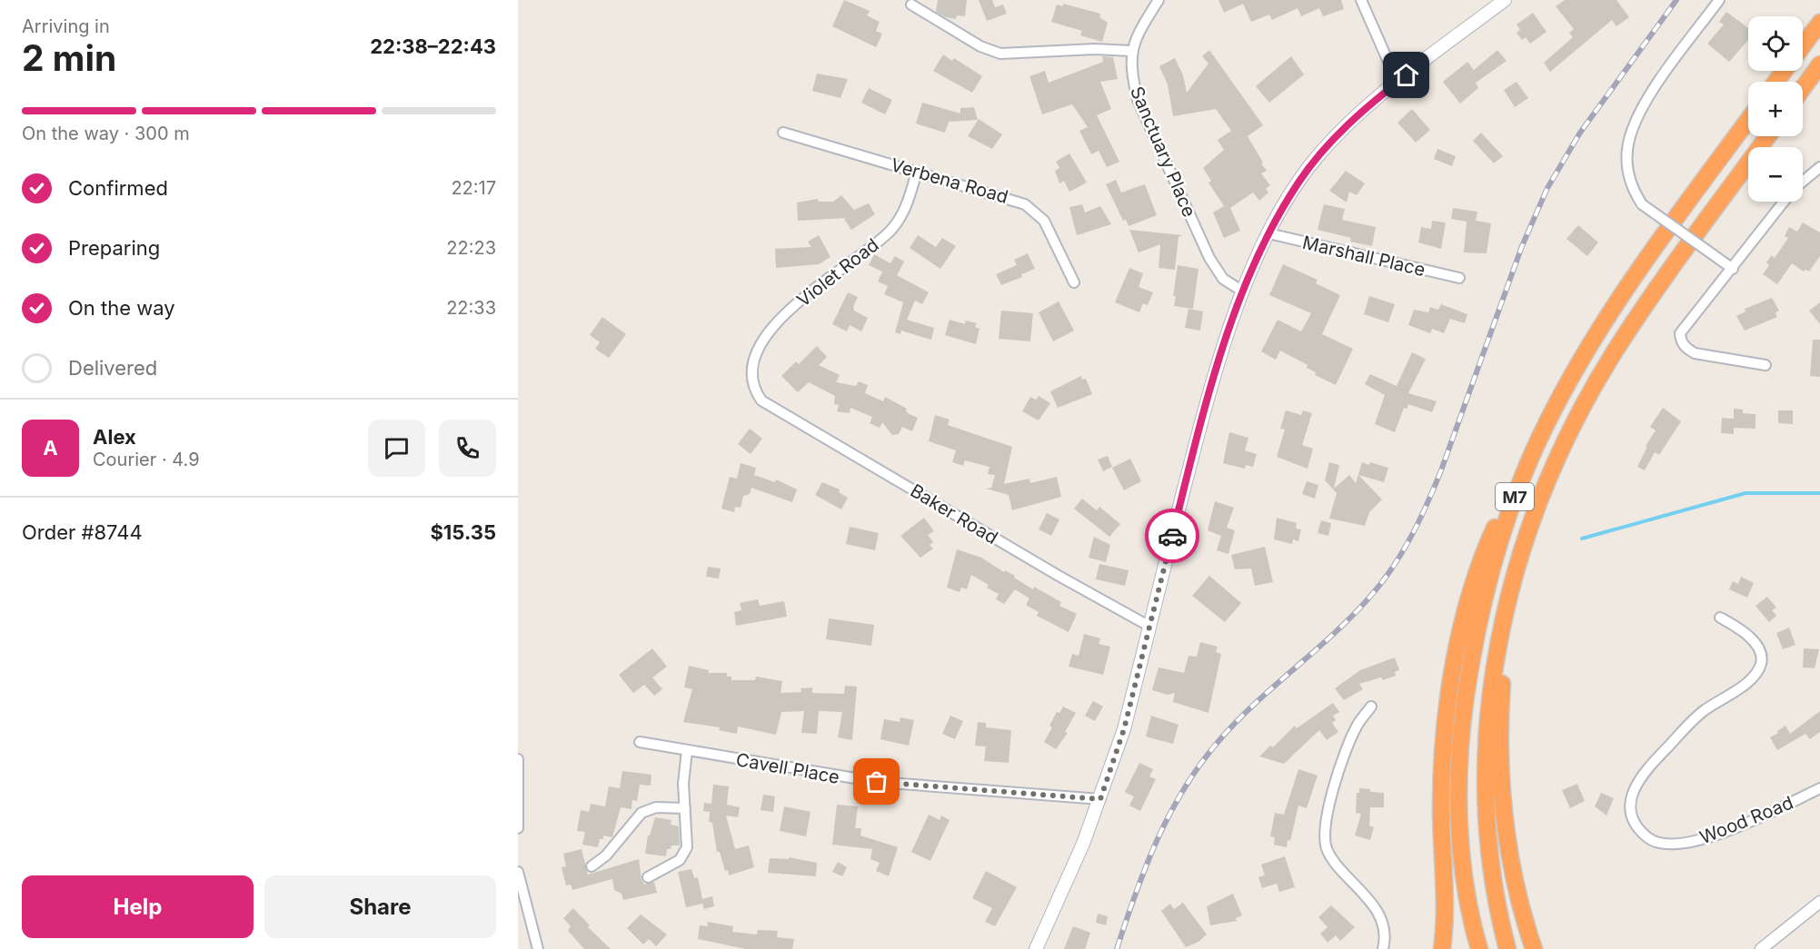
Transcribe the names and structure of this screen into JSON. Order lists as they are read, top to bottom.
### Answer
{
  "streets": {
    "highway": ["M7"],
    "street": [
      "Sanctuary Place",
      "Verbena Road",
      "Marshall Place",
      "Violet Road",
      "Baker Road",
      "Cavell Place",
      "Wood Road"
    ]
  },
  "crossings": [
    ["Verbena Road", "Violet Road"],
    ["Violet Road", "Baker Road"]
  ],
  "page": {
    "heading": ["2 min", "Arriving in", "22:38–22:43"],
    "panel": [
      "Alex",
      "Courier · 4.9",
      "Order #8744",
      "$15.35"
    ],
    "map_buttons": ["+", "−"],
    "bar": "On the way · 300 m",
    "list": [
      ["Confirmed", "22:17"],
      ["Preparing", "22:23"],
      ["On the way", "22:33"],
      "Delivered"
    ],
    "round": "A",
    "buttons": ["Help", "Share"]
  }
}
